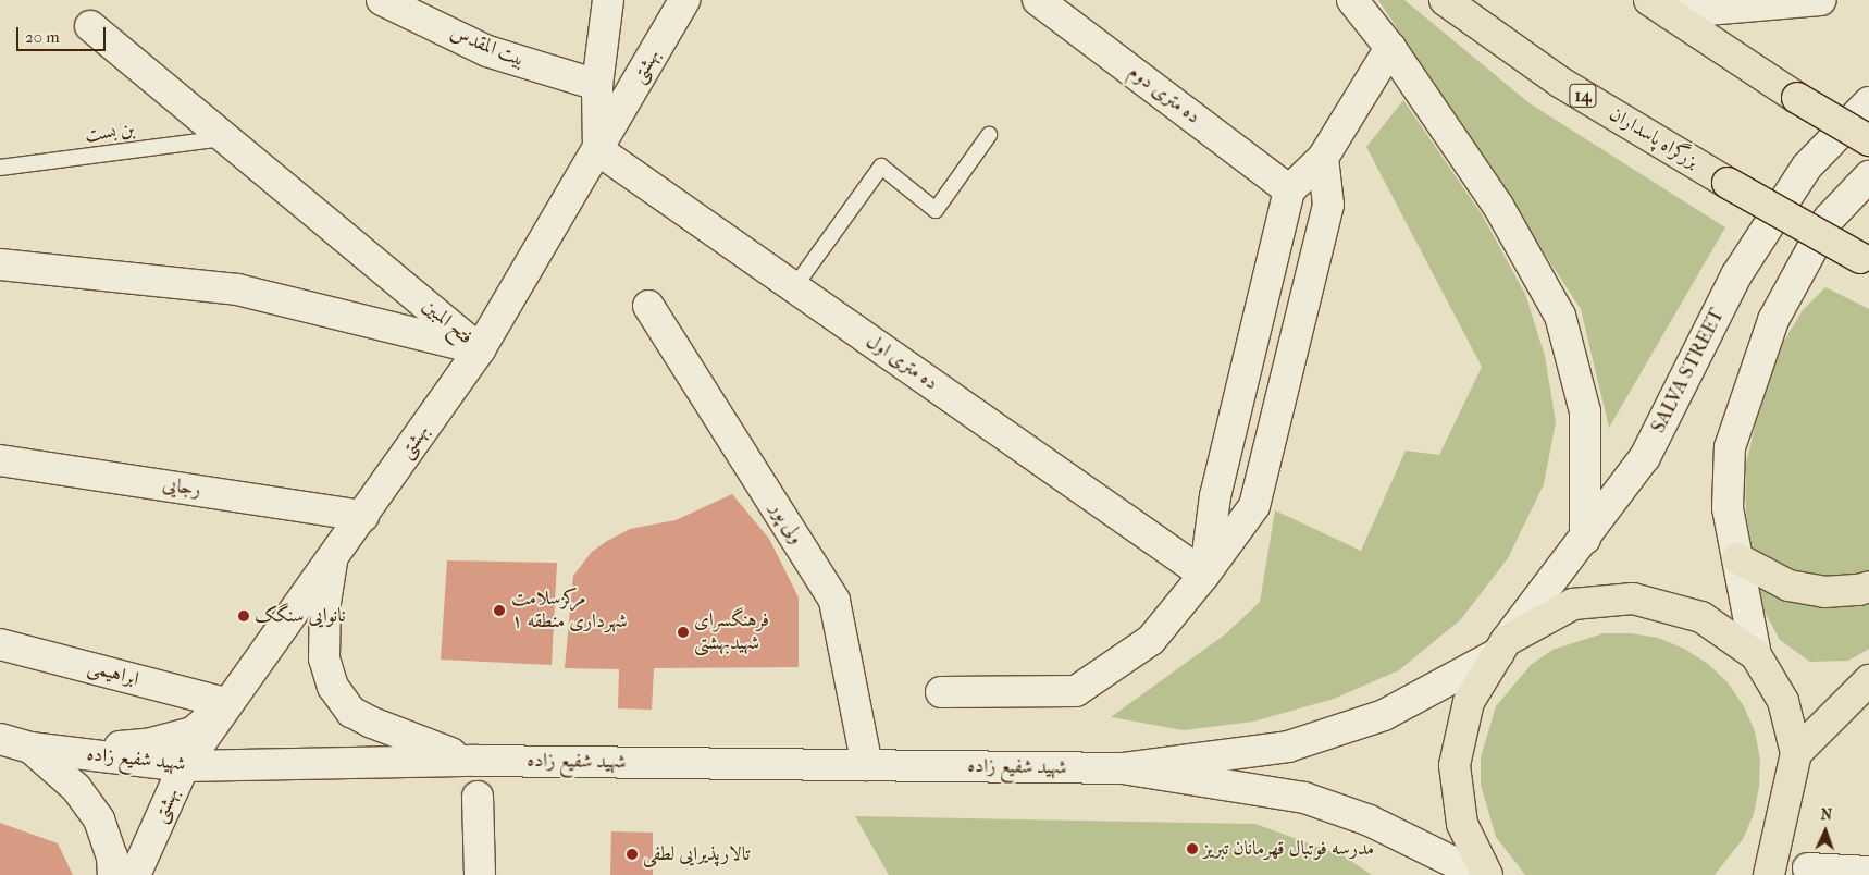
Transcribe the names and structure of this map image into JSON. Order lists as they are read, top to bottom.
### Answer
{
  "streets": {
    "highway": ["14", "بزرگراه پاسداران"],
    "main road": [
      "بیت المقدس",
      "بهشتی",
      "ده متری دوم",
      "فتح المبین",
      "ده متری اول",
      "SALVA STREET",
      "رجایی",
      "ولی پور",
      "ابراهیمی",
      "شهید شفیع زاده"
    ],
    "lane": ["بن بست"]
  },
  "crossings": [
    ["بهشتی", "فتح المبین"],
    ["بهشتی", "ده متری اول"],
    ["بهشتی", "رجایی"],
    ["بهشتی", "ابراهیمی"],
    ["بهشتی", "شهید شفیع زاده"],
    ["بن بست", "فتح المبین"],
    ["ولی پور", "شهید شفیع زاده"],
    ["ابراهیمی", "شهید شفیع زاده"]
  ],
  "places": [
    "مرکزسلامت شهرداری منطقه ۱",
    "نانوایی سنگک",
    "فرهنگسرای شهیدبهشتی",
    "مدرسه فوتبال قهرمانان تبریز",
    "تالارپذیرایی لطفی"
  ],
  "scale_bar": "20 m",
  "north": "top"
}
